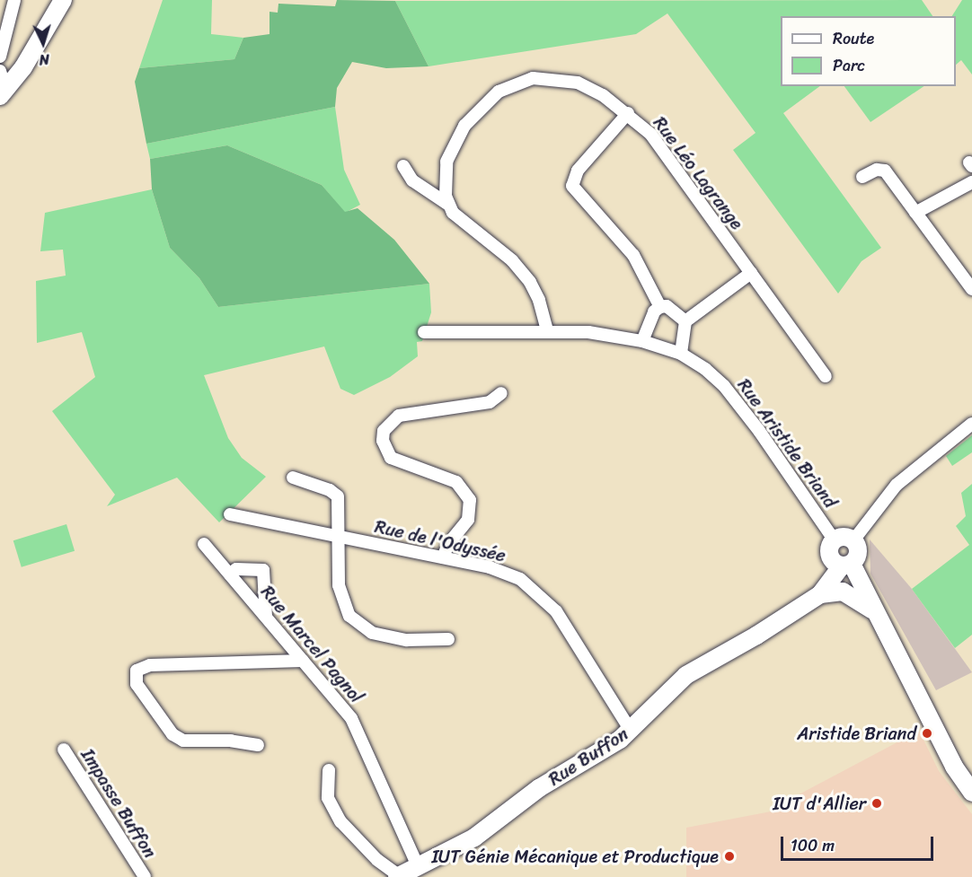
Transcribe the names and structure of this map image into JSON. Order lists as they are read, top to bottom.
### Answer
{
  "streets": {
    "main road": ["Rue Buffon"],
    "street": [
      "Rue Léo Lagrange",
      "Rue Aristide Briand",
      "Rue de l'Odyssée",
      "Rue Marcel Pagnol",
      "Impasse Buffon"
    ]
  },
  "crossings": [
    ["Rue Aristide Briand", "Rue Buffon"],
    ["Rue de l'Odyssée", "Rue Buffon"],
    ["Rue Marcel Pagnol", "Rue Buffon"]
  ],
  "places": ["Aristide Briand", "IUT d'Allier", "IUT Génie Mécanique et Productique"],
  "legend": ["Route", "Parc"],
  "scale_bar": "100 m",
  "north": "bottom"
}
